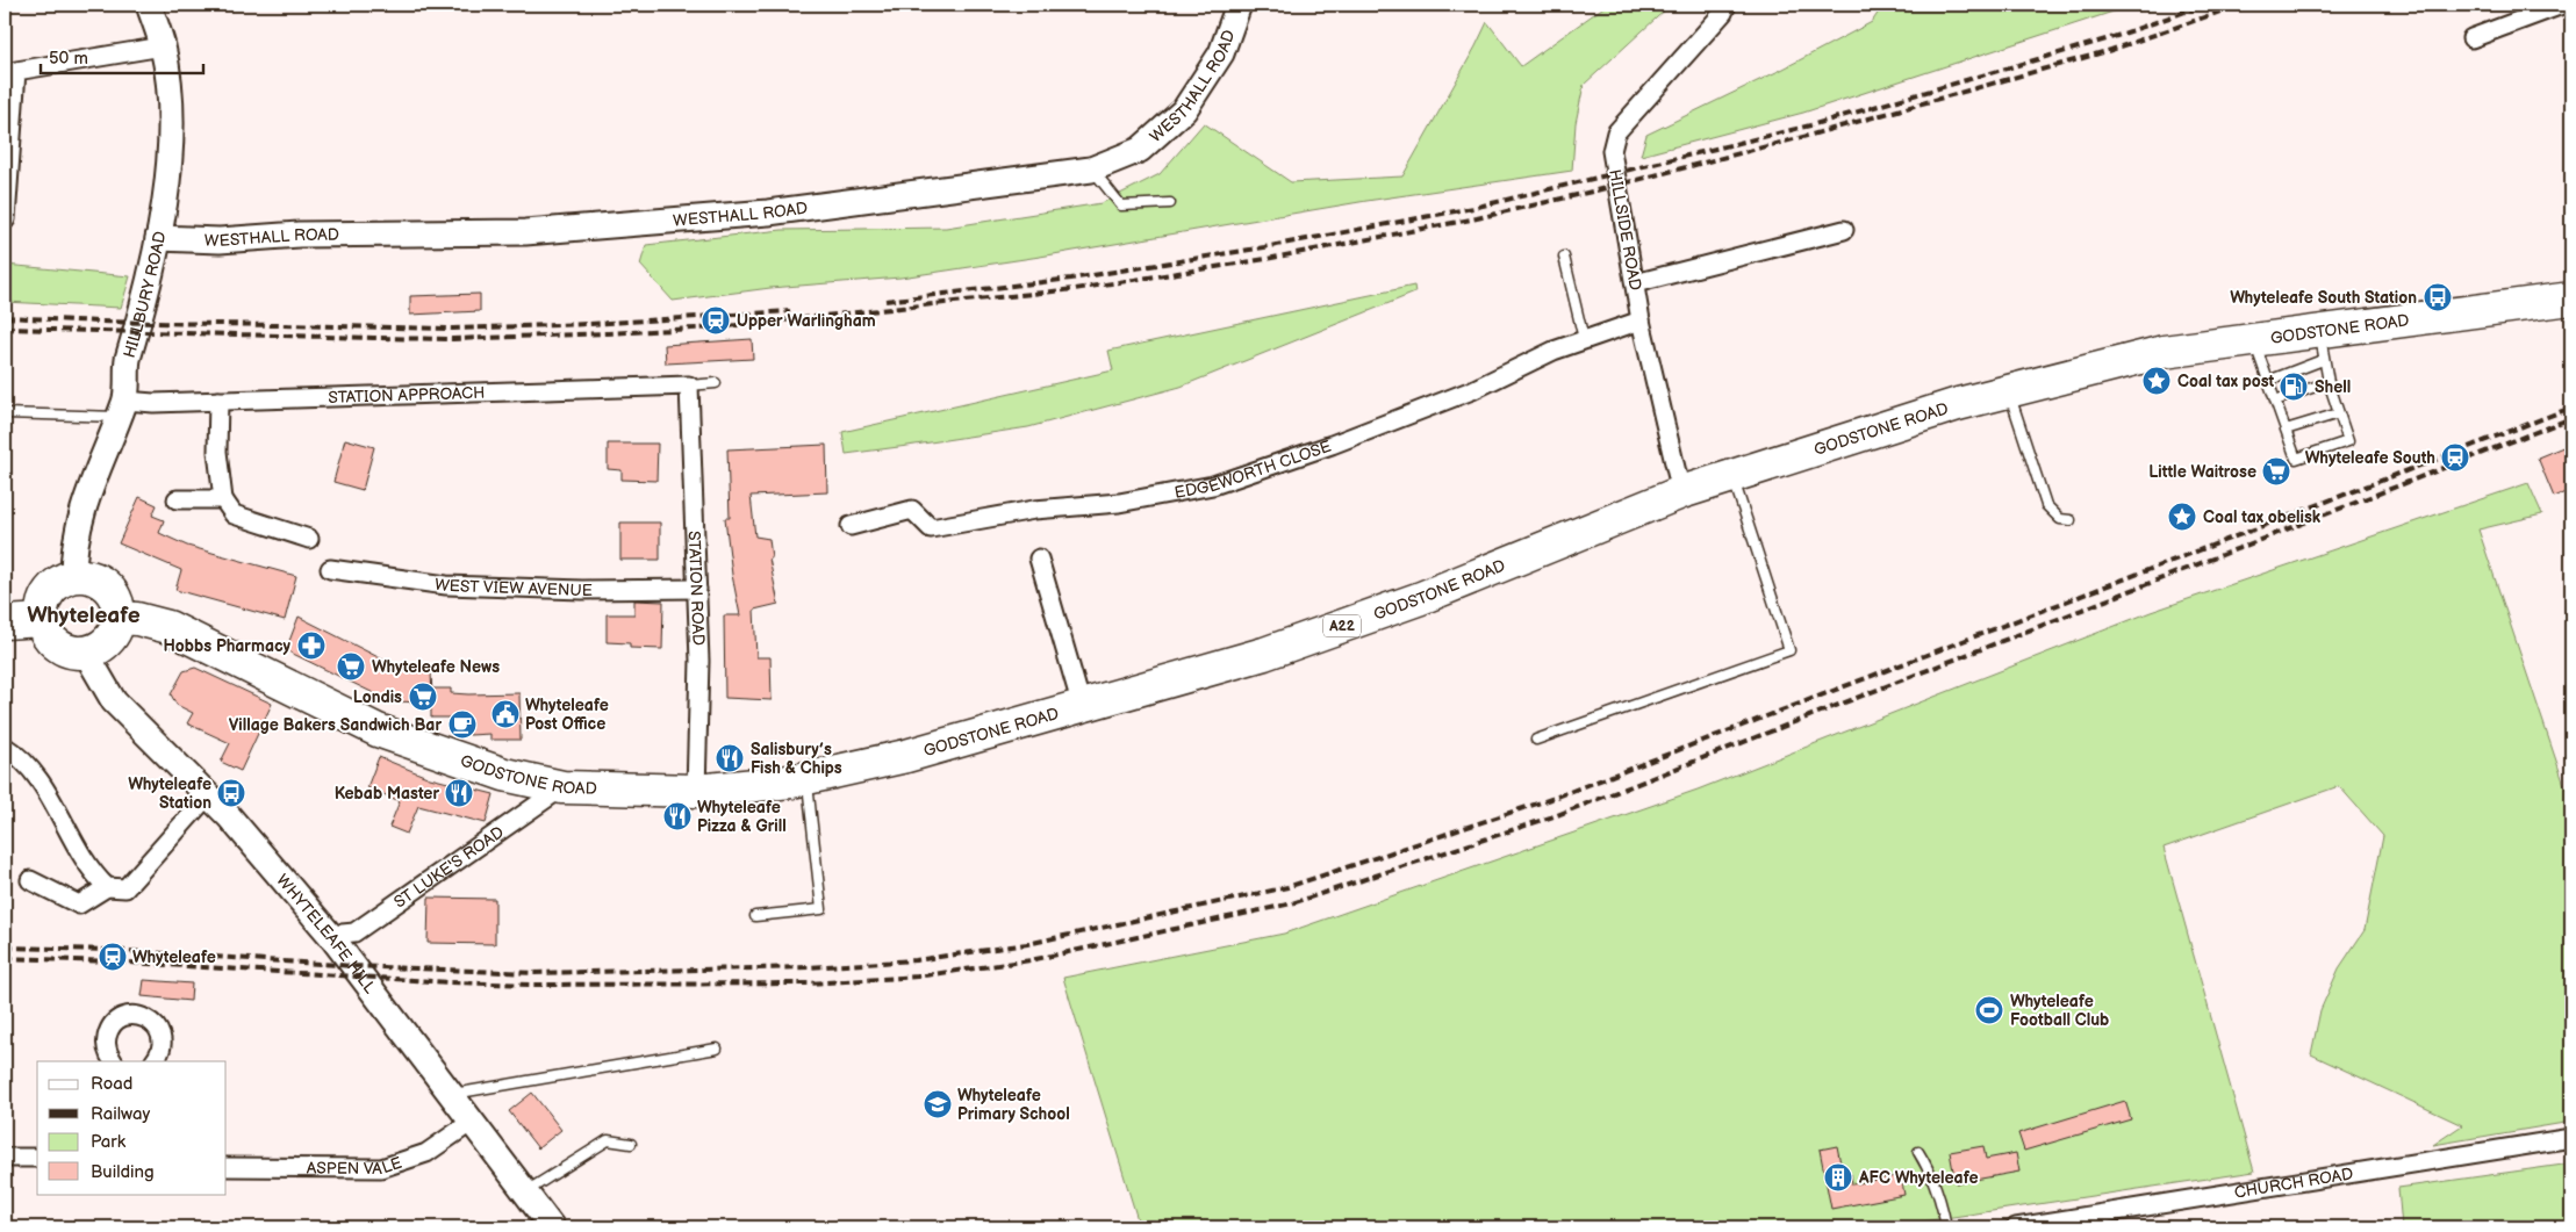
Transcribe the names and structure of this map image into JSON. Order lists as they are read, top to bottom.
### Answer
{
  "streets": {
    "highway": ["GODSTONE ROAD", "A22"],
    "street": [
      "WESTHALL ROAD",
      "HILLSIDE ROAD",
      "HILLBURY ROAD",
      "STATION APPROACH",
      "EDGEWORTH CLOSE",
      "WEST VIEW AVENUE",
      "STATION ROAD",
      "ST LUKE'S ROAD",
      "WHYTELEAFE HILL",
      "ASPEN VALE",
      "CHURCH ROAD"
    ]
  },
  "crossings": [
    ["WESTHALL ROAD", "HILLBURY ROAD"],
    ["HILLSIDE ROAD", "GODSTONE ROAD"],
    ["HILLSIDE ROAD", "EDGEWORTH CLOSE"],
    ["HILLBURY ROAD", "GODSTONE ROAD"],
    ["HILLBURY ROAD", "STATION APPROACH"],
    ["HILLBURY ROAD", "WHYTELEAFE HILL"],
    ["GODSTONE ROAD", "STATION ROAD"],
    ["GODSTONE ROAD", "ST LUKE'S ROAD"],
    ["GODSTONE ROAD", "WHYTELEAFE HILL"],
    ["STATION APPROACH", "STATION ROAD"],
    ["WEST VIEW AVENUE", "STATION ROAD"],
    ["ST LUKE'S ROAD", "WHYTELEAFE HILL"],
    ["WHYTELEAFE HILL", "ASPEN VALE"]
  ],
  "districts": ["Whyteleafe"],
  "places": {
    "bus stop": ["Whyteleafe South Station", "Whyteleafe Station"],
    "station": ["Upper Warlingham", "Whyteleafe South", "Whyteleafe"],
    "place": ["Coal tax post", "Coal tax obelisk"],
    "fuel station": ["Shell"],
    "supermarket": ["Little Waitrose", "Whyteleafe News", "Londis"],
    "pharmacy": ["Hobbs Pharmacy"],
    "public building": ["Whyteleafe Post Office"],
    "cafe": ["Village Bakers Sandwich Bar"],
    "restaurant": ["Salisbury’s Fish & Chips", "Kebab Master", "Whyteleafe Pizza & Grill"],
    "sports": ["Whyteleafe Football Club"],
    "school or university": ["Whyteleafe Primary School"],
    "building": ["AFC Whyteleafe"]
  },
  "legend": [
    "Road",
    "Railway",
    "Park",
    "Building"
  ],
  "scale_bar": "50 m"
}
